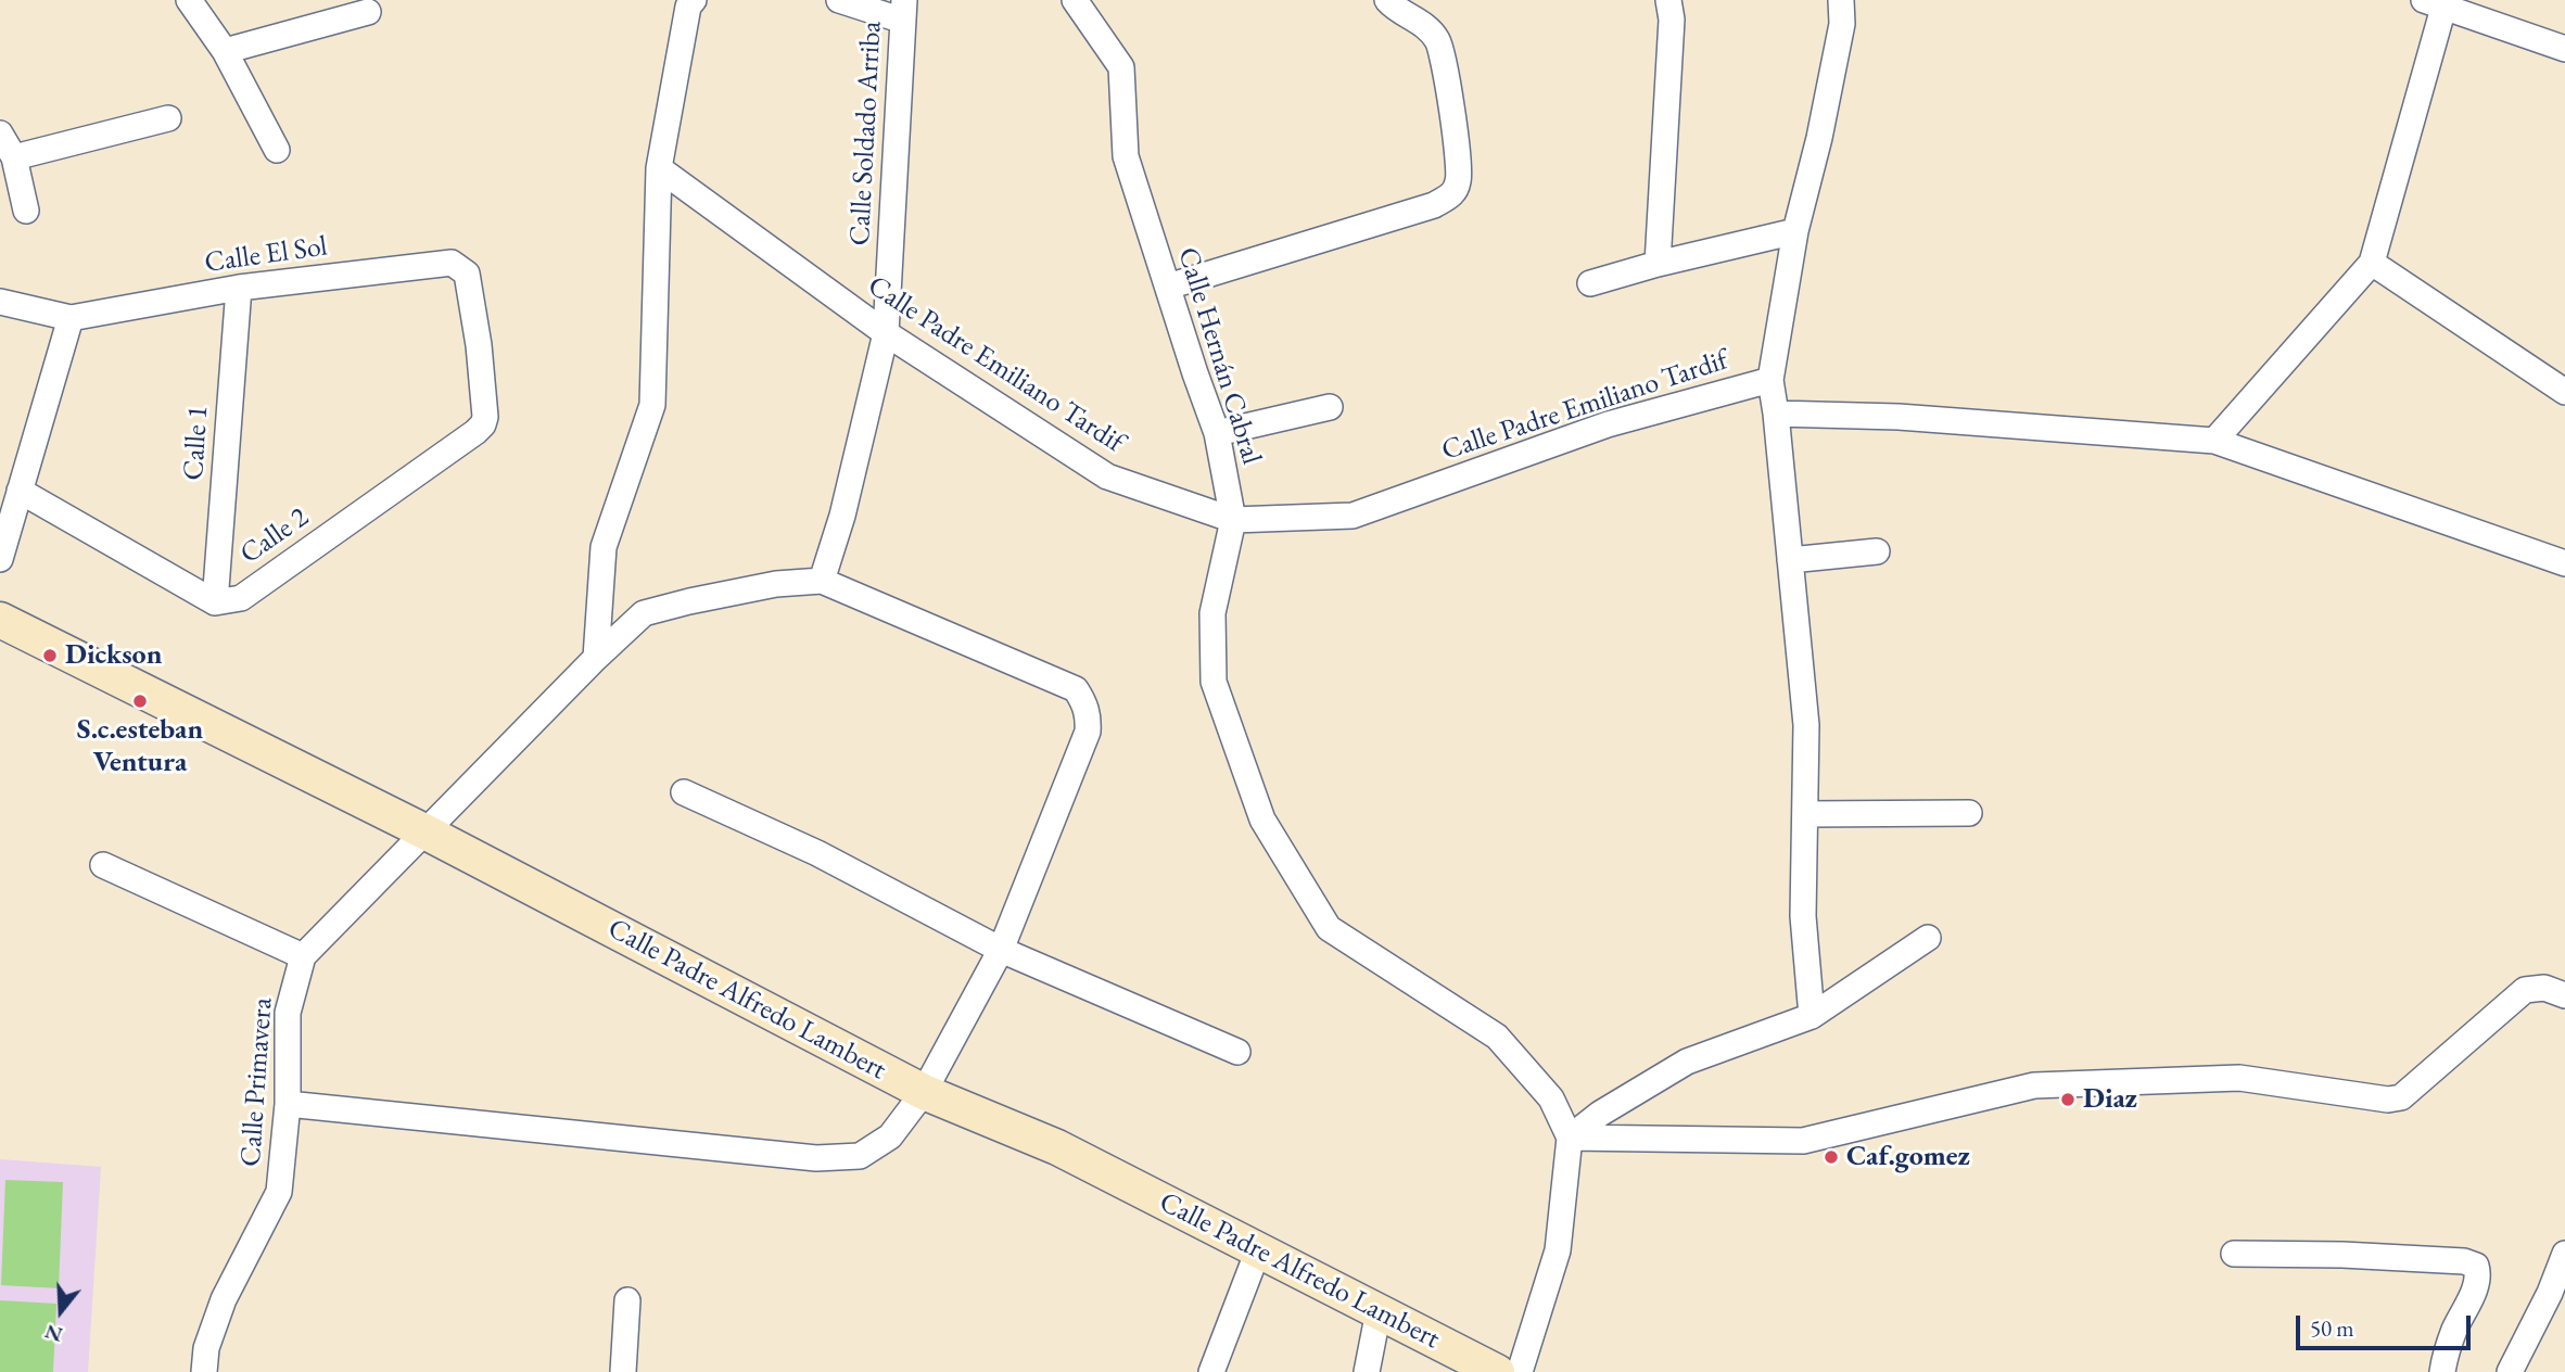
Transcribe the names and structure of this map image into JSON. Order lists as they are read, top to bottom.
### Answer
{
  "streets": {
    "street": [
      "Calle Soldado Arriba",
      "Calle El Sol",
      "Calle Hernán Cabral",
      "Calle Padre Emiliano Tardif",
      "Calle 1",
      "Calle 2",
      "Calle Padre Alfredo Lambert",
      "Calle Primavera"
    ]
  },
  "crossings": [
    ["Calle Soldado Arriba", "Calle Padre Emiliano Tardif"],
    ["Calle Soldado Arriba", "Calle Primavera"],
    ["Calle El Sol", "Calle 1"],
    ["Calle El Sol", "Calle 2"],
    ["Calle Hernán Cabral", "Calle Padre Emiliano Tardif"],
    ["Calle 1", "Calle 2"],
    ["Calle Padre Alfredo Lambert", "Calle Primavera"]
  ],
  "places": [
    "Dickson",
    "S.c.esteban Ventura",
    "Diaz",
    "Caf.gomez"
  ],
  "scale_bar": "50 m",
  "north": "bottom"
}
